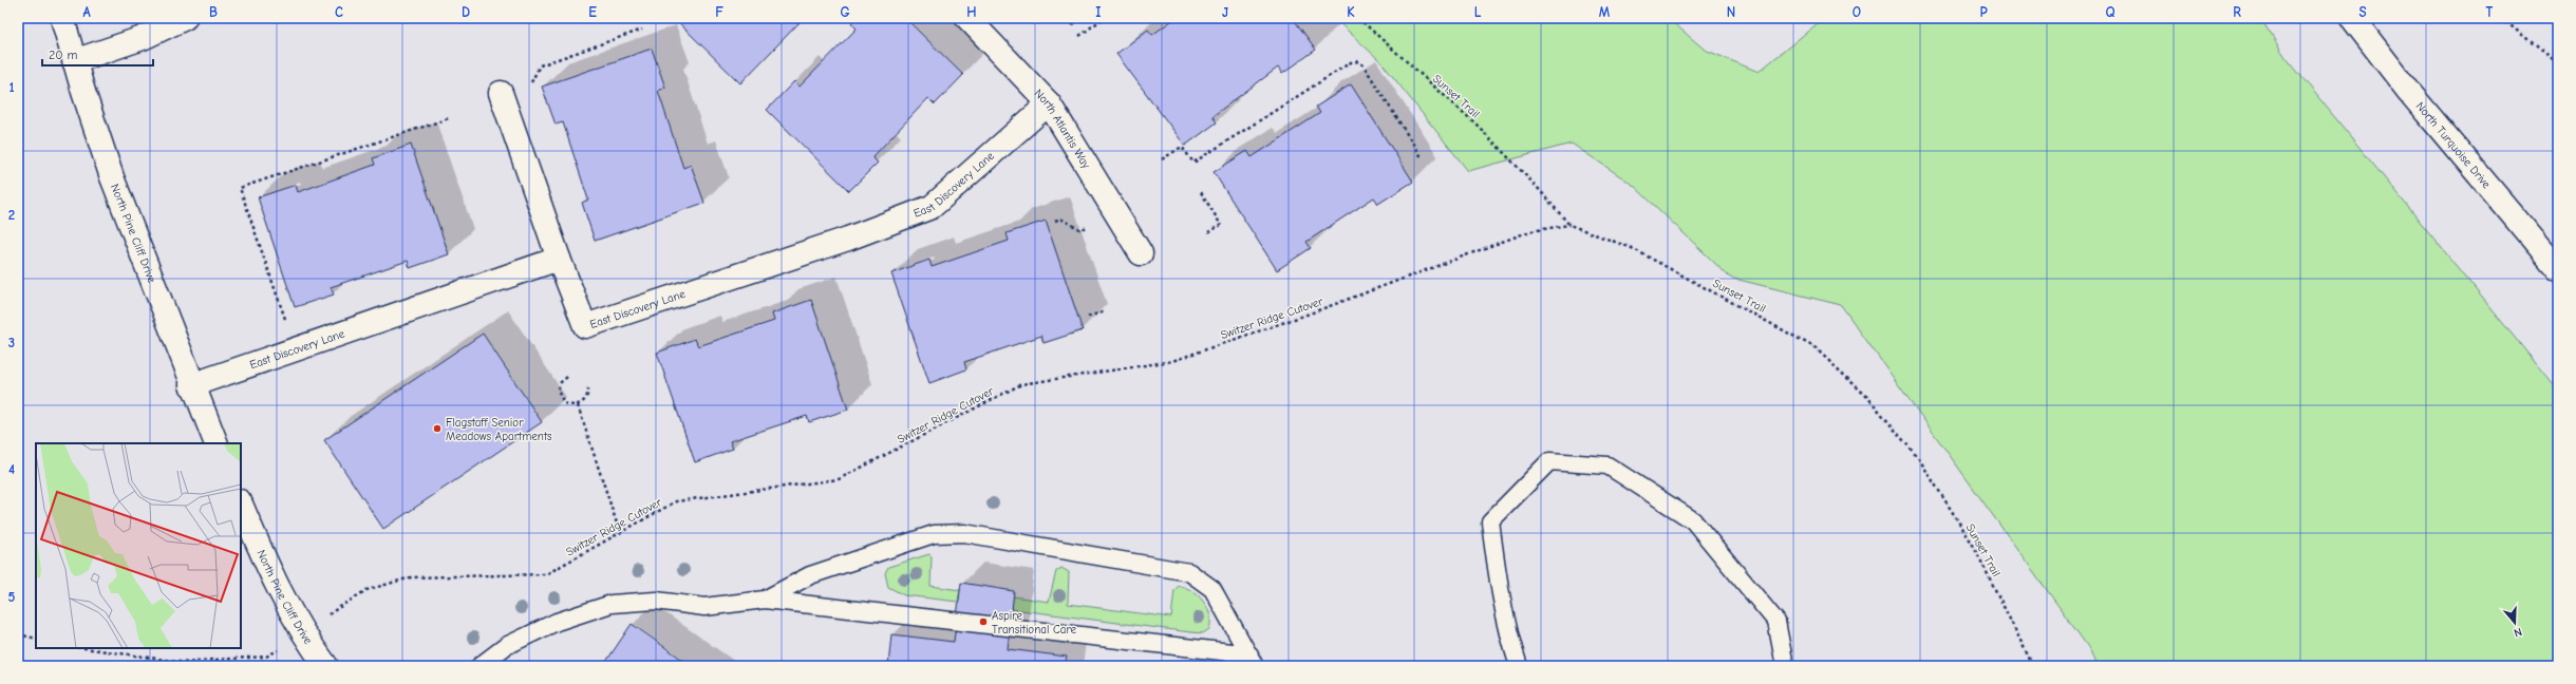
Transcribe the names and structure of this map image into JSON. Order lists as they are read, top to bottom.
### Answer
{
  "streets": {
    "street": [
      "North Atlantis Way",
      "North Turquoise Drive",
      "East Discovery Lane",
      "North Pine Cliff Drive"
    ],
    "path": ["Sunset Trail", "Switzer Ridge Cutover"]
  },
  "crossings": [
    ["Sunset Trail", "Switzer Ridge Cutover"],
    ["North Atlantis Way", "East Discovery Lane"],
    ["East Discovery Lane", "North Pine Cliff Drive"]
  ],
  "places": ["Flagstaff Senior Meadows Apartments", "Aspire Transitional Care"],
  "scale_bar": "20 m",
  "north": "bottom",
  "grid": {
    "columns": [
      "A",
      "B",
      "C",
      "D",
      "E",
      "F",
      "G",
      "H",
      "I",
      "J",
      "K",
      "L",
      "M",
      "N",
      "O",
      "P",
      "Q",
      "R",
      "S",
      "T"
    ],
    "rows": [
      "1",
      "2",
      "3",
      "4",
      "5"
    ]
  }
}
